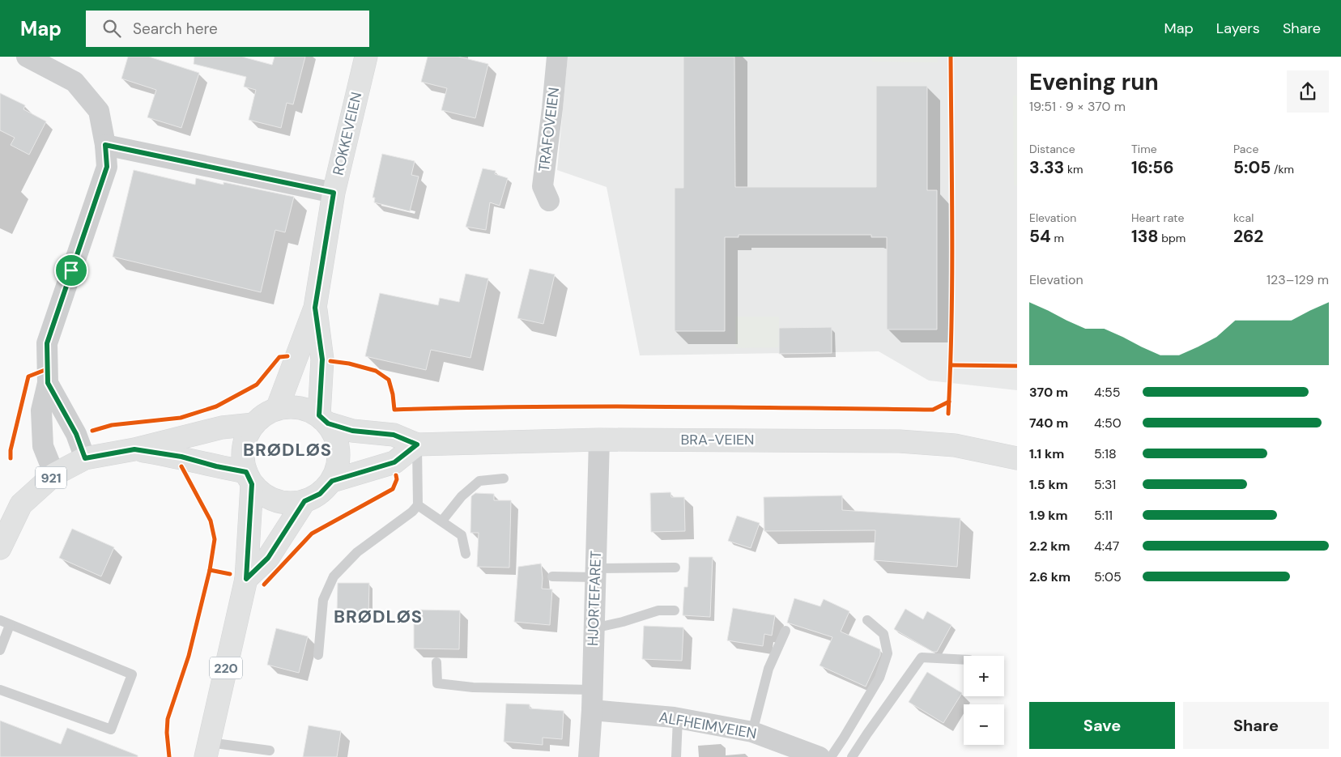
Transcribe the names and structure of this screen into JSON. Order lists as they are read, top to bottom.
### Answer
{
  "streets": {
    "main road": [
      "ROKKEVEIEN",
      "BRA-VEIEN",
      "921",
      "220"
    ],
    "street": ["TRAFOVEIEN", "HJORTEFARET", "ALFHEIMVEIEN"]
  },
  "crossings": [
    ["ROKKEVEIEN", "BRA-VEIEN"],
    ["ROKKEVEIEN", "921"],
    ["ROKKEVEIEN", "220"],
    ["BRA-VEIEN", "921"],
    ["BRA-VEIEN", "HJORTEFARET"],
    ["BRA-VEIEN", "220"],
    ["921", "220"],
    ["HJORTEFARET", "ALFHEIMVEIEN"]
  ],
  "districts": ["BRØDLØS", "BRØDLØS"],
  "page": {
    "header": "Map",
    "search": "Search here",
    "nav": ["Map", "Layers", "Share"],
    "heading": ["Evening run", "19:51 · 9 × 370 m"],
    "stats": [
      ["Distance", "3.33 km"],
      ["Time", "16:56"],
      ["Pace", "5:05 /km"],
      ["Elevation", "54 m"],
      ["Heart rate", "138 bpm"],
      ["kcal", "262"]
    ],
    "chart": ["Elevation", "123–129 m"],
    "list": [
      {
        "name": "370 m",
        "note": "4:55"
      },
      {
        "name": "740 m",
        "note": "4:50"
      },
      {
        "name": "1.1 km",
        "note": "5:18"
      },
      {
        "name": "1.5 km",
        "note": "5:31"
      },
      {
        "name": "1.9 km",
        "note": "5:11"
      },
      {
        "name": "2.2 km",
        "note": "4:47"
      },
      {
        "name": "2.6 km",
        "note": "5:05"
      }
    ],
    "map_buttons": ["+", "−"],
    "buttons": ["Save", "Share"]
  }
}
